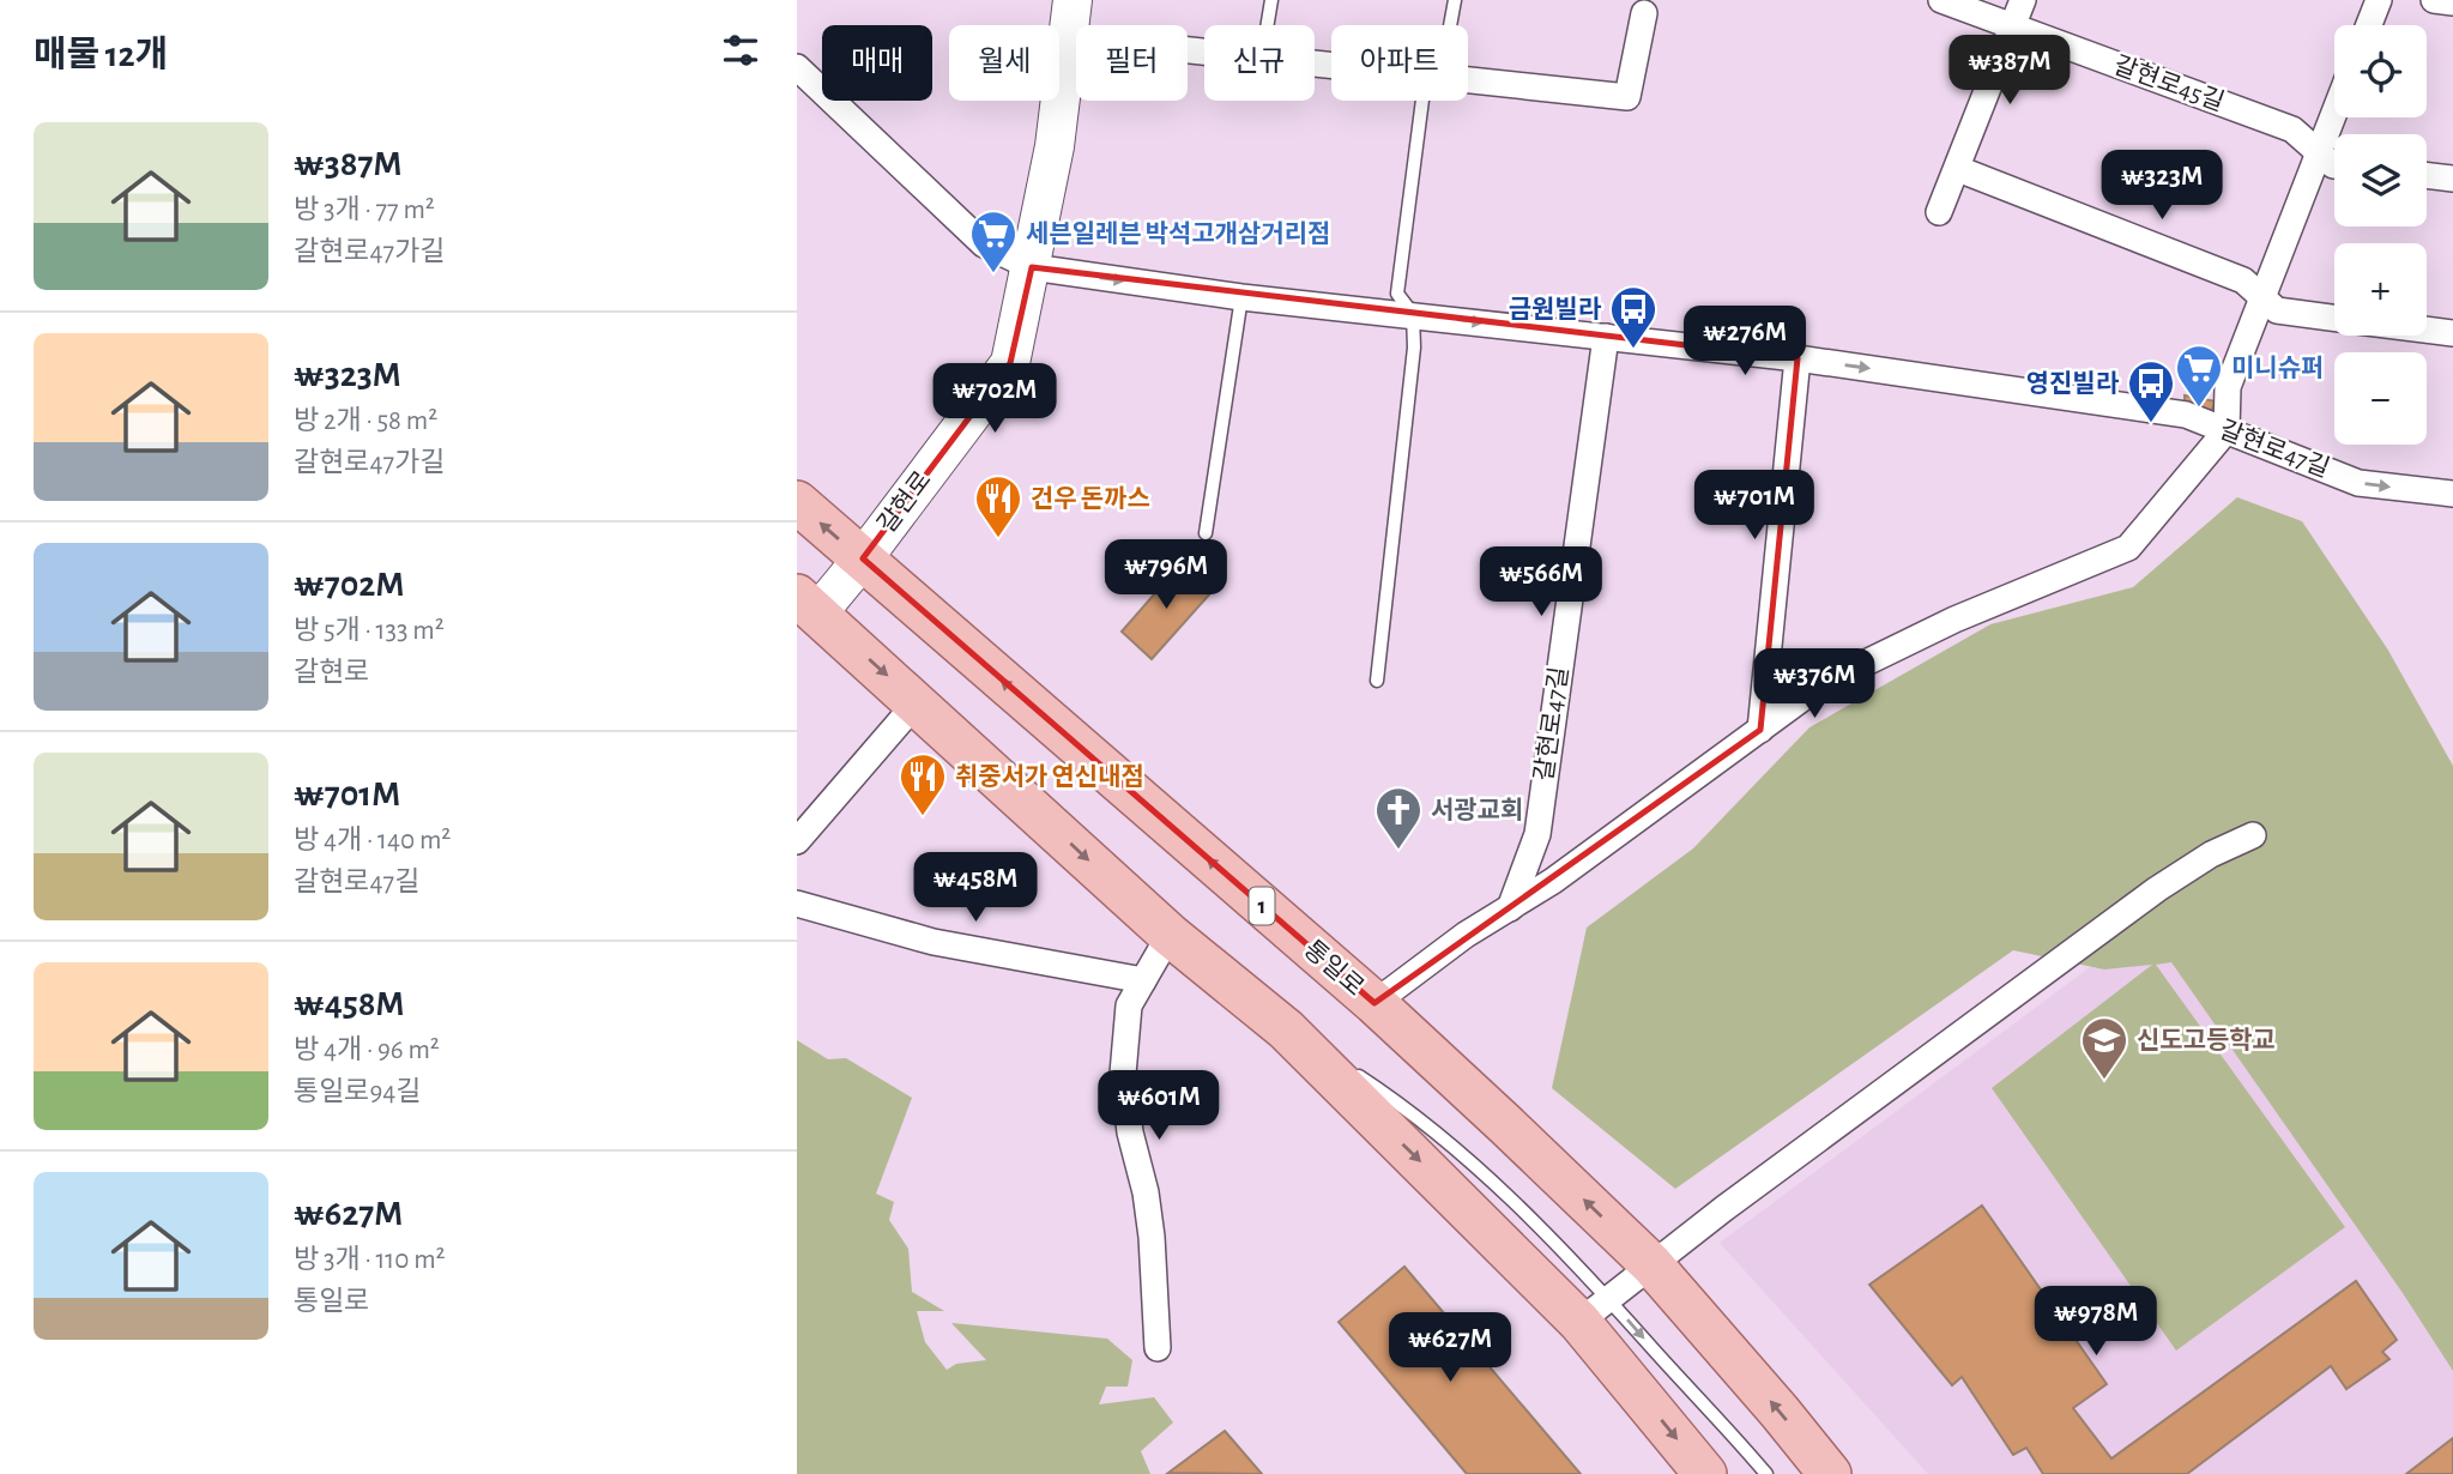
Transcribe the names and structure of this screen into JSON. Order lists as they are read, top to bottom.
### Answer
{
  "streets": {
    "main road": ["갈현로", "1", "통일로"],
    "street": ["갈현로45길", "갈현로47길"]
  },
  "crossings": [
    ["갈현로47길", "갈현로"],
    ["갈현로", "통일로"]
  ],
  "places": {
    "supermarket": ["세븐일레븐 박석고개삼거리점", "미니슈퍼"],
    "bus stop": ["금원빌라", "영진빌라"],
    "restaurant": ["건우 돈까스", "취중서가 연신내점"],
    "church": ["서광교회"],
    "school or university": ["신도고등학교"]
  },
  "page": {
    "heading": "매물 12개",
    "map_buttons": ["+", "−"],
    "chip": [
      "매매",
      "월세",
      "필터",
      "신규",
      "아파트"
    ],
    "price": [
      "₩387M",
      "₩323M",
      "₩276M",
      "₩702M",
      "₩701M",
      "₩796M",
      "₩566M",
      "₩376M",
      "₩458M",
      "₩601M",
      "₩978M",
      "₩627M"
    ],
    "list": [
      {
        "name": "₩387M",
        "note": "방 3개 · 77 m² · 갈현로47가길"
      },
      {
        "name": "₩323M",
        "note": "방 2개 · 58 m² · 갈현로47가길"
      },
      {
        "name": "₩702M",
        "note": "방 5개 · 133 m² · 갈현로"
      },
      {
        "name": "₩701M",
        "note": "방 4개 · 140 m² · 갈현로47길"
      },
      {
        "name": "₩458M",
        "note": "방 4개 · 96 m² · 통일로94길"
      },
      {
        "name": "₩627M",
        "note": "방 3개 · 110 m² · 통일로"
      }
    ]
  }
}
